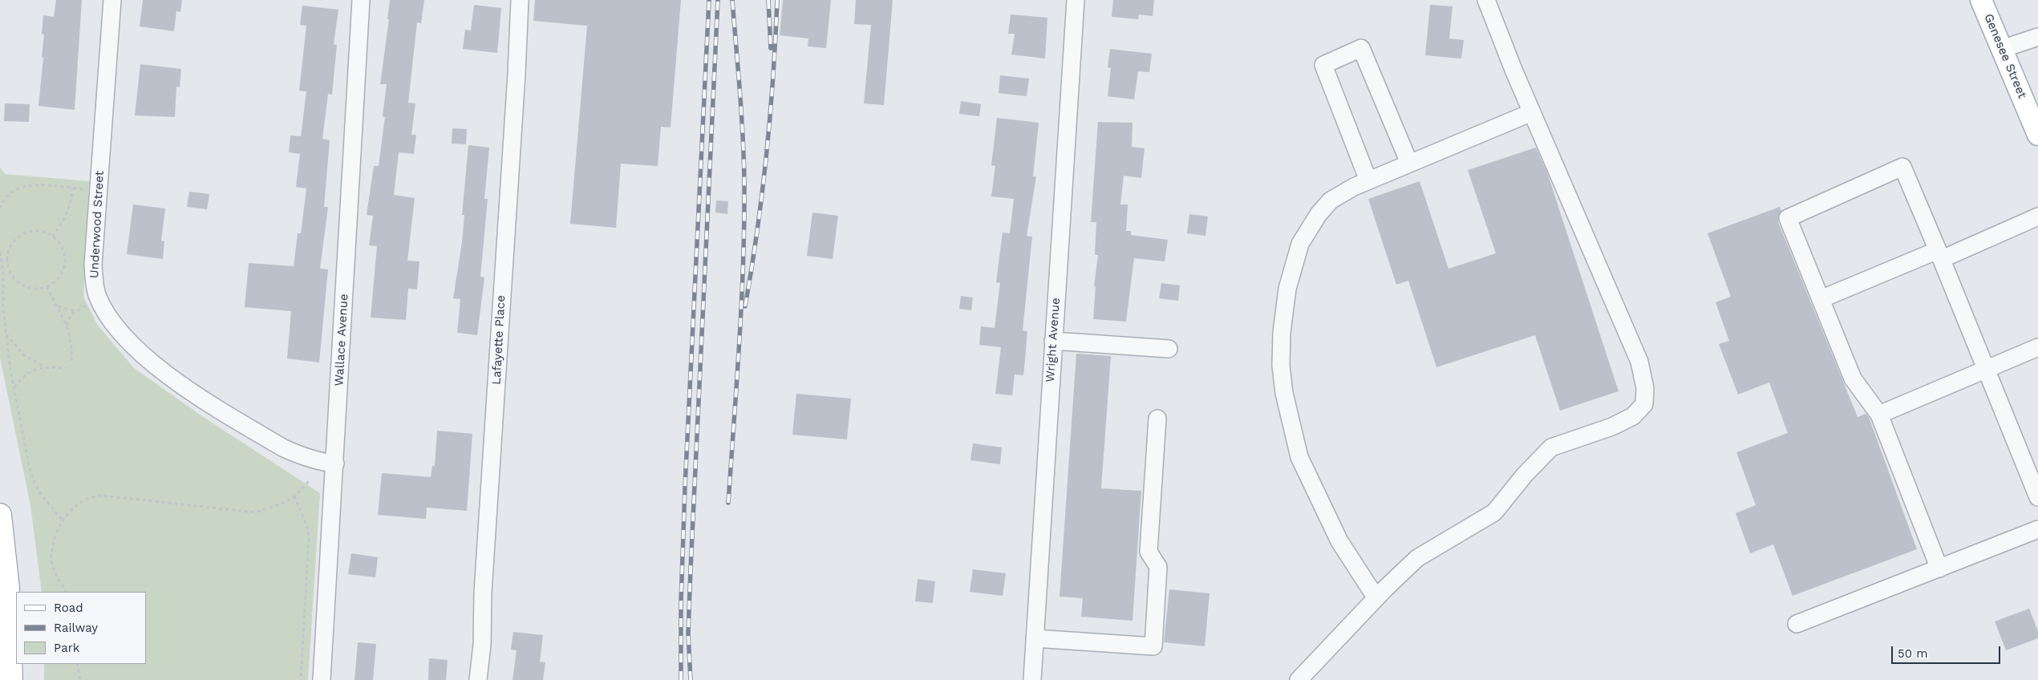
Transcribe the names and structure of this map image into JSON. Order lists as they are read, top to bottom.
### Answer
{
  "streets": {
    "main road": ["Genesee Street"],
    "street": [
      "Underwood Street",
      "Wallace Avenue",
      "Lafayette Place",
      "Wright Avenue"
    ]
  },
  "crossings": [
    ["Underwood Street", "Wallace Avenue"]
  ],
  "legend": ["Road", "Railway", "Park"],
  "scale_bar": "50 m"
}
